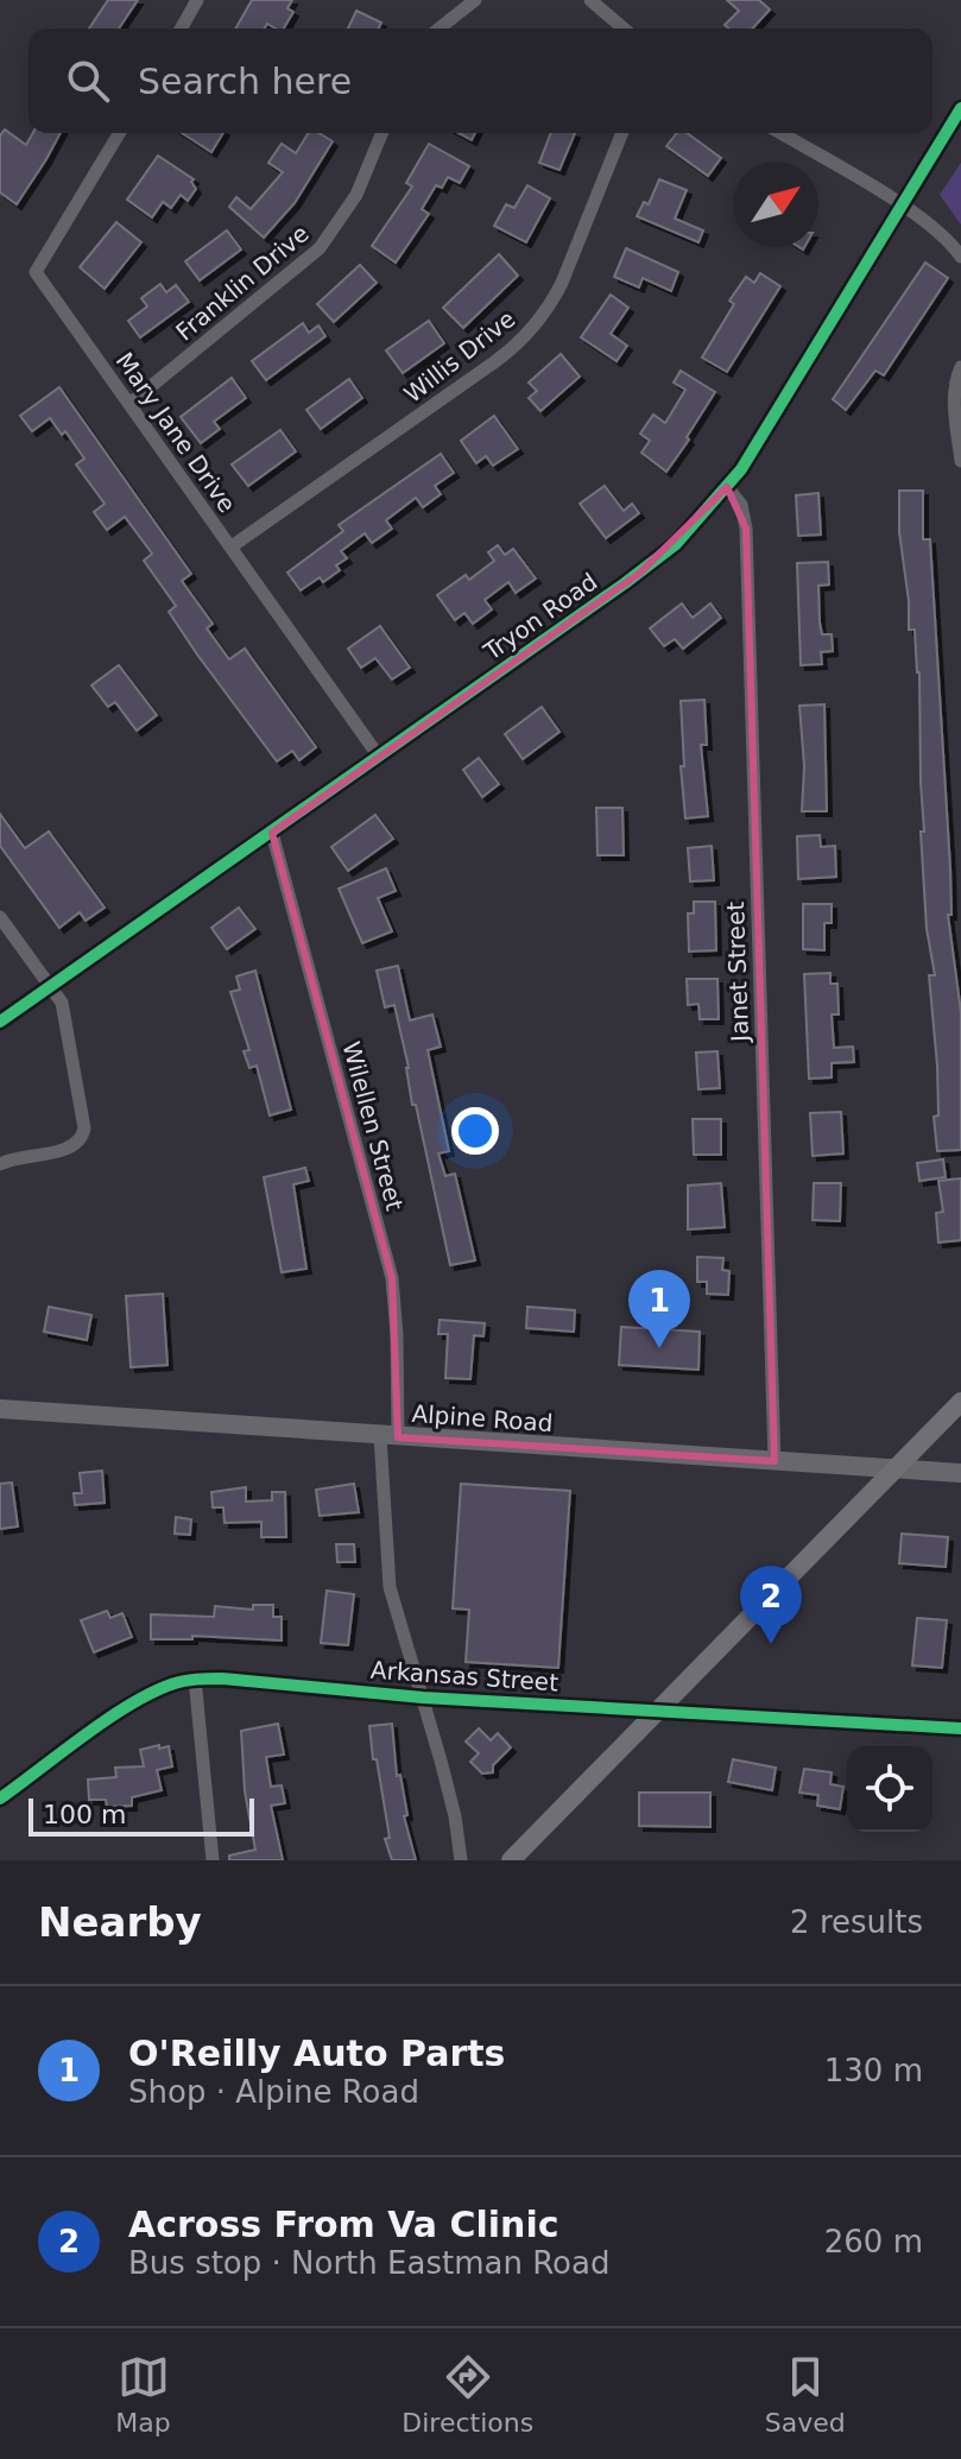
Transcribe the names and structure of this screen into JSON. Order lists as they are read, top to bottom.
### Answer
{
  "streets": {
    "main road": ["Alpine Road"],
    "street": [
      "Franklin Drive",
      "Willis Drive",
      "Mary Jane Drive",
      "Tryon Road",
      "Janet Street",
      "Wilellen Street",
      "Arkansas Street"
    ]
  },
  "crossings": [
    ["Franklin Drive", "Mary Jane Drive"],
    ["Willis Drive", "Mary Jane Drive"],
    ["Mary Jane Drive", "Tryon Road"],
    ["Tryon Road", "Janet Street"],
    ["Tryon Road", "Wilellen Street"],
    ["Janet Street", "Alpine Road"],
    ["Wilellen Street", "Alpine Road"],
    ["Wilellen Street", "Arkansas Street"]
  ],
  "scale_bar": "100 m",
  "north": "top right",
  "page": {
    "search": "Search here",
    "pins": ["1", "2"],
    "scale": "100 m",
    "heading": ["Nearby", "2 results"],
    "list": [
      {
        "mark": "1",
        "name": "O'Reilly Auto Parts",
        "note": "Shop · Alpine Road",
        "value": "130 m"
      },
      {
        "mark": "2",
        "name": "Across From Va Clinic",
        "note": "Bus stop · North Eastman Road",
        "value": "260 m"
      }
    ],
    "nav": ["Map", "Directions", "Saved"]
  }
}
